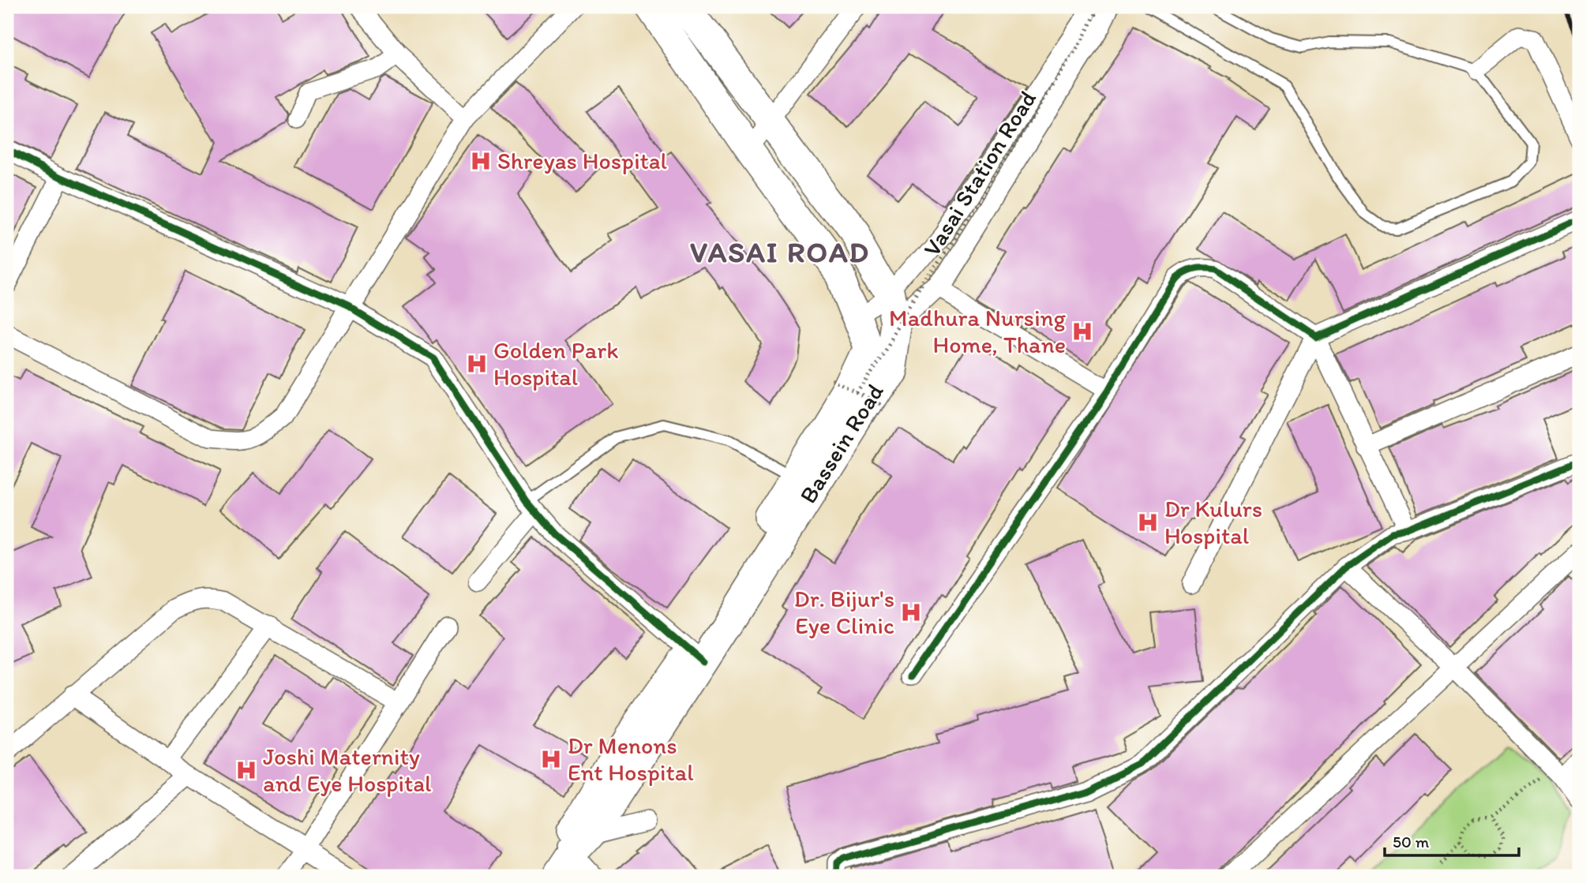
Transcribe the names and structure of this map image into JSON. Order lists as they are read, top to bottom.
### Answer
{
  "streets": {
    "main road": ["Bassein Road"],
    "street": ["Vasai Station Road"]
  },
  "crossings": [
    ["Vasai Station Road", "Bassein Road"]
  ],
  "districts": ["VASAI ROAD"],
  "places": {
    "hospital": [
      "Shreyas Hospital",
      "Madhura Nursing Home, Thane",
      "Golden Park Hospital",
      "Dr Kulurs Hospital",
      "Dr. Bijur's Eye Clinic",
      "Dr Menons Ent Hospital",
      "Joshi Maternity and Eye Hospital"
    ]
  },
  "scale_bar": "50 m"
}
